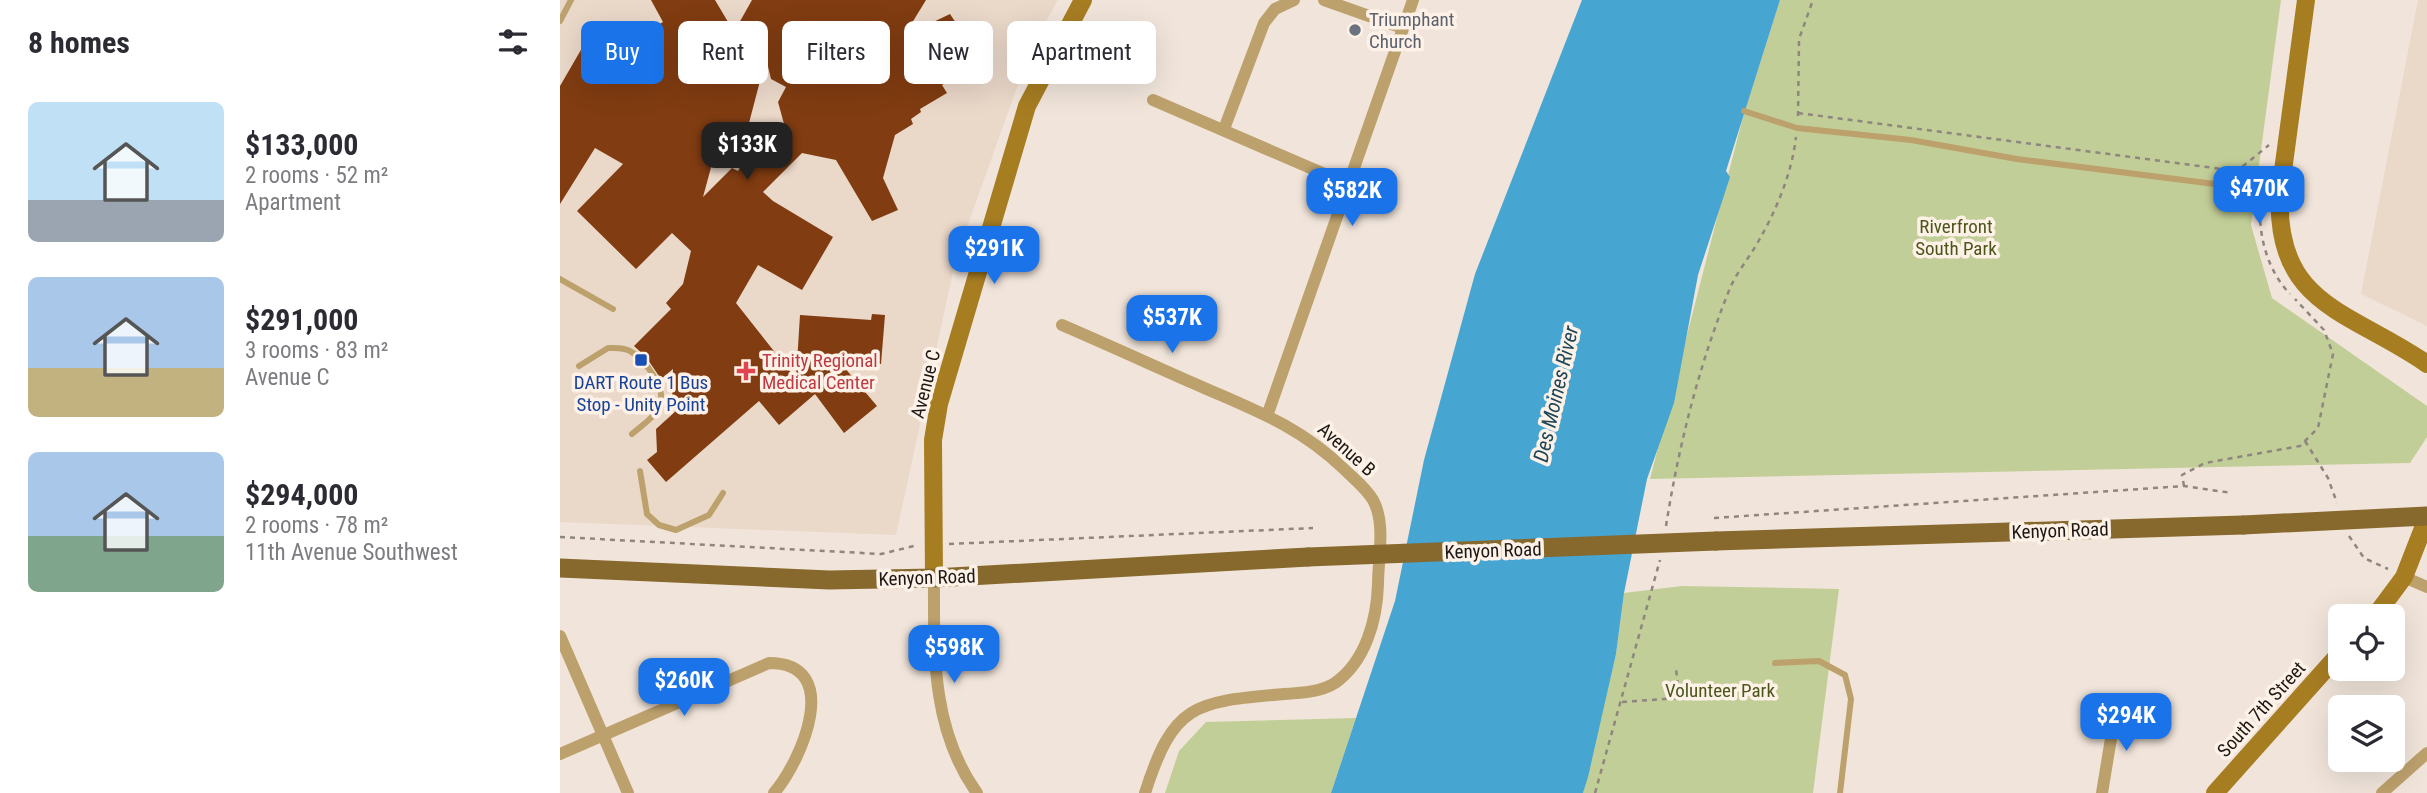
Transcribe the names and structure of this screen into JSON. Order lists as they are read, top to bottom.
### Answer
{
  "streets": {
    "main road": ["Kenyon Road"],
    "street": ["Avenue C", "Avenue B", "South 7th Street"]
  },
  "crossings": [
    ["Avenue C", "Kenyon Road"]
  ],
  "water": ["Des Moines River"],
  "parks": ["Riverfront South Park", "Volunteer Park"],
  "places": {
    "other": ["Triumphant Church"],
    "transit": ["DART Route 1 Bus Stop - Unity Point"],
    "health": ["Trinity Regional Medical Center"]
  },
  "page": {
    "heading": "8 homes",
    "chip": [
      "Buy",
      "Rent",
      "Filters",
      "New",
      "Apartment"
    ],
    "list": [
      {
        "name": "$133,000",
        "note": "2 rooms · 52 m² · Apartment"
      },
      {
        "name": "$291,000",
        "note": "3 rooms · 83 m² · Avenue C"
      },
      {
        "name": "$294,000",
        "note": "2 rooms · 78 m² · 11th Avenue Southwest"
      }
    ],
    "price": [
      "$133K",
      "$470K",
      "$582K",
      "$291K",
      "$537K",
      "$598K",
      "$260K",
      "$294K"
    ]
  }
}
